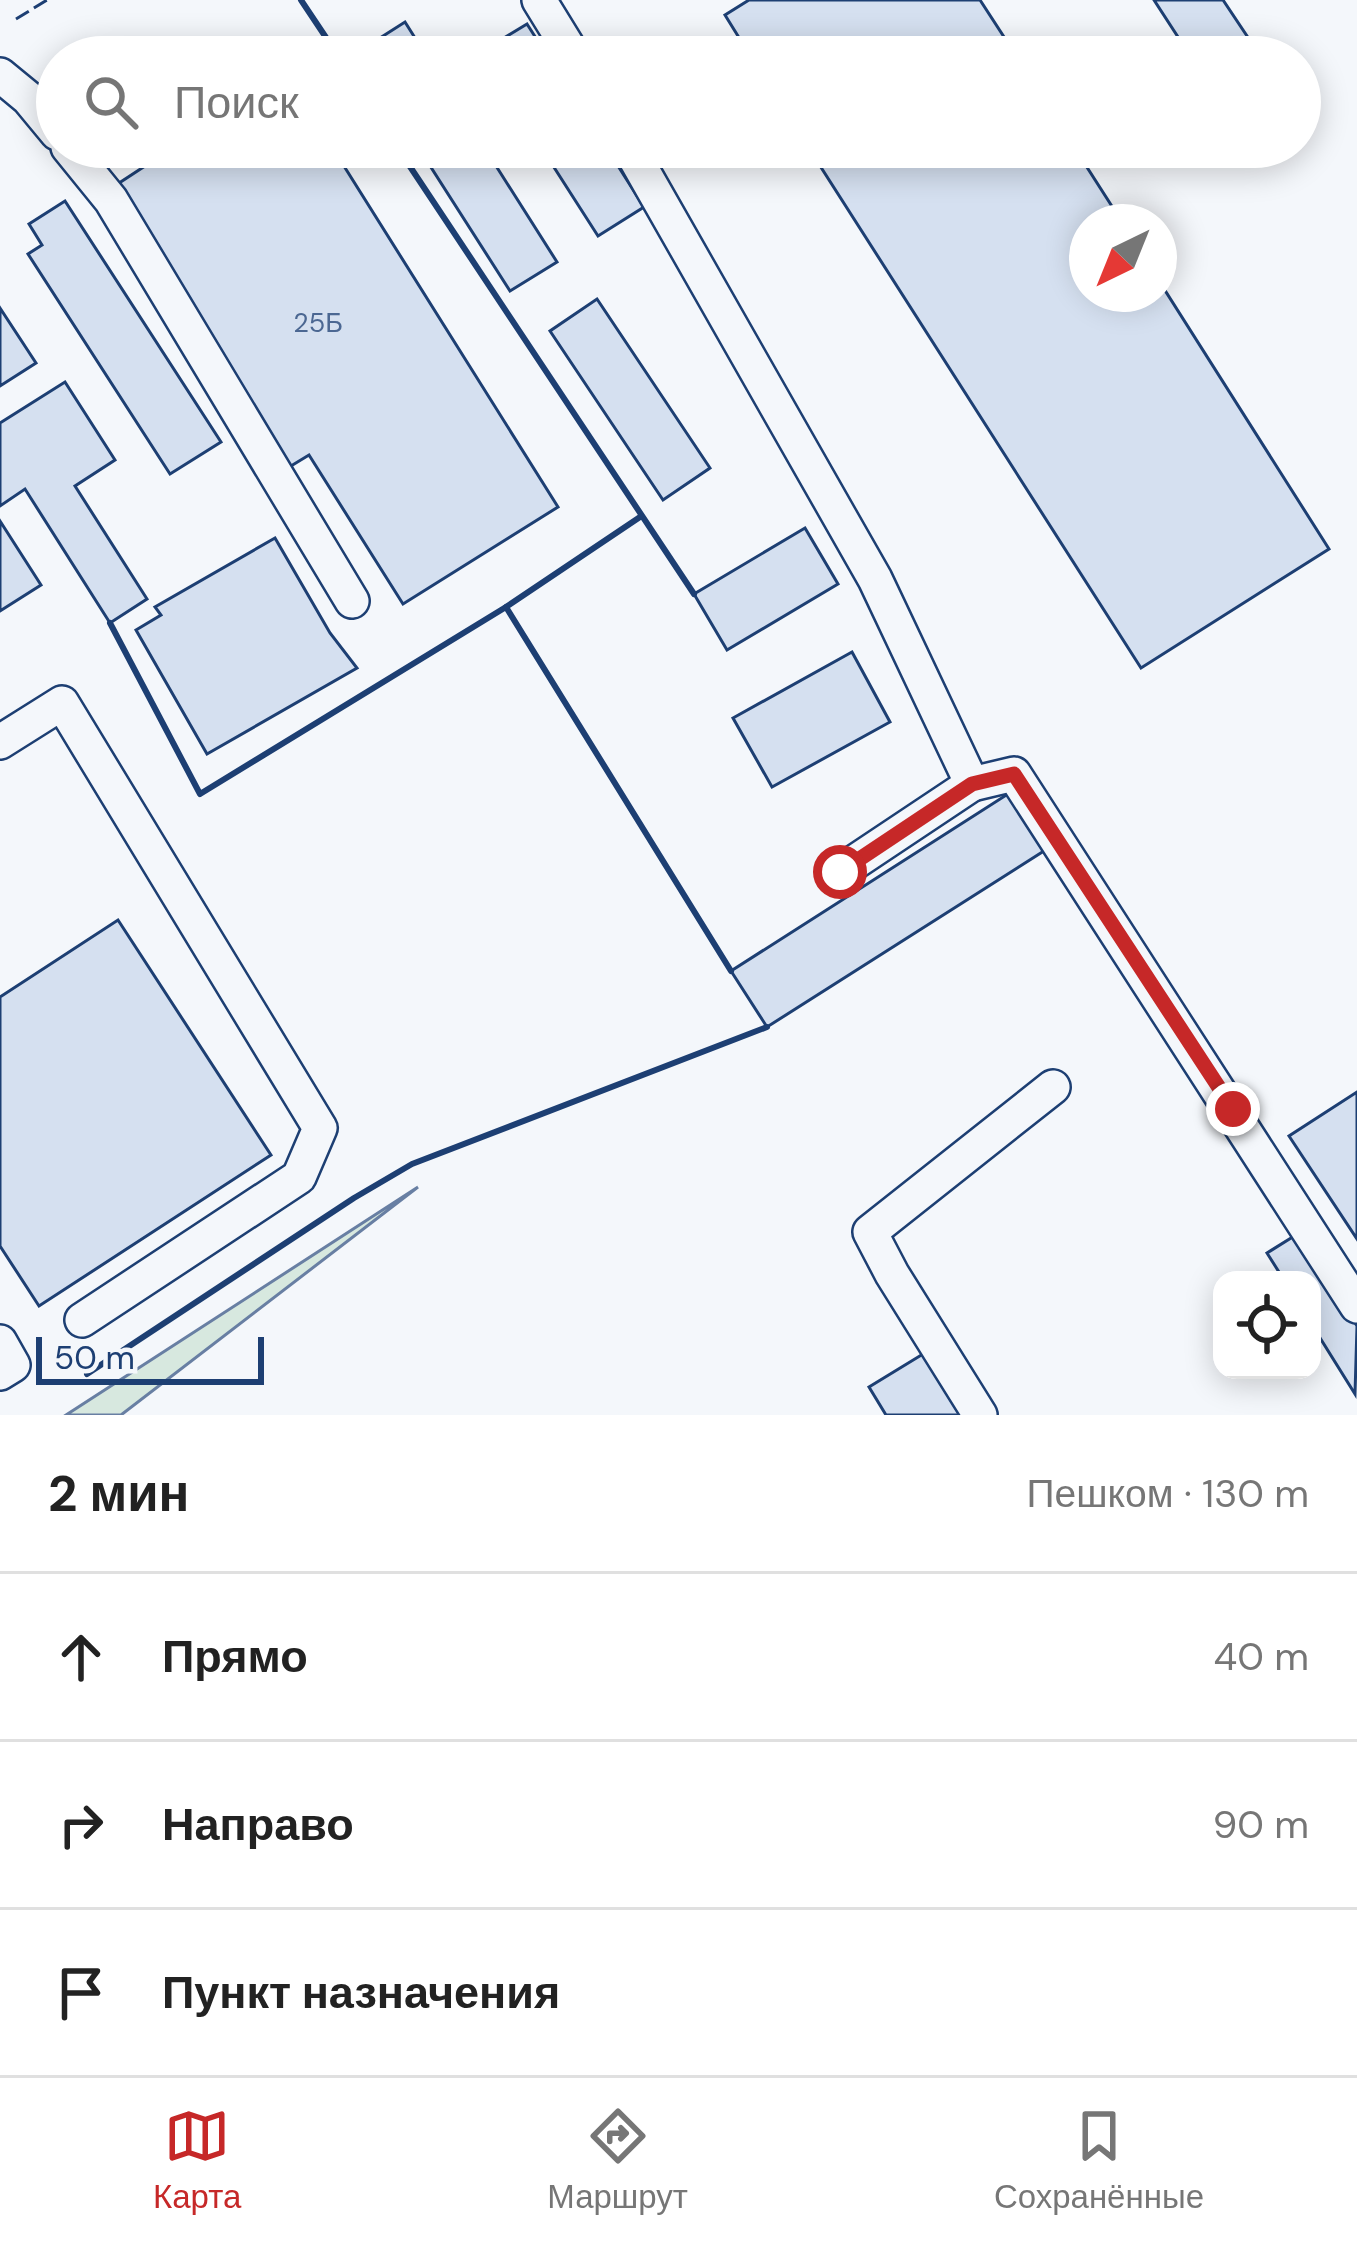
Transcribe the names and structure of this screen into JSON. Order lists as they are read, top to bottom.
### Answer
{
  "house_numbers": ["25Б"],
  "scale_bar": "50 m",
  "north": "bottom left",
  "page": {
    "search": "Поиск",
    "scale": "50 m",
    "heading": ["2 мин", "Пешком · 130 m"],
    "list": [
      ["Прямо", "40 m"],
      ["Направо", "90 m"],
      "Пункт назначения"
    ],
    "nav": ["Карта", "Маршрут", "Сохранённые"]
  }
}
